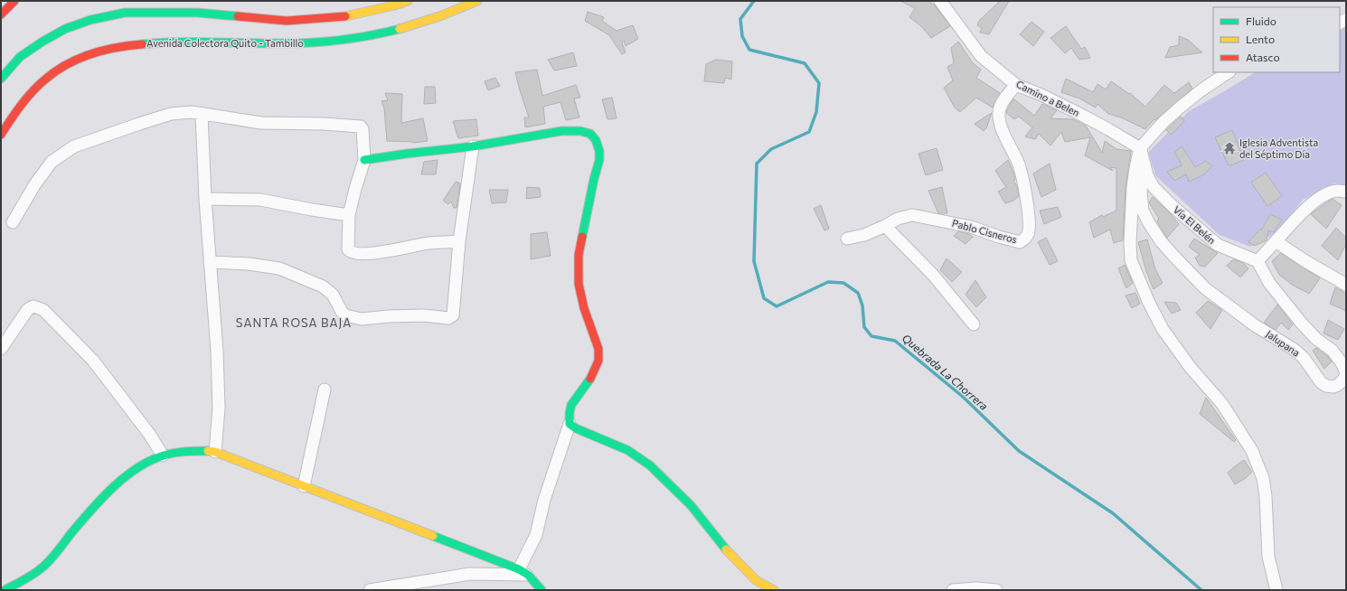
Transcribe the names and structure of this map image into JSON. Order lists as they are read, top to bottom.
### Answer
{
  "streets": {
    "main road": ["Avenida Colectora Quito - Tambillo"],
    "street": [
      "Camino a Belen",
      "Vía El Belén",
      "Pablo Cisneros",
      "Jalupana"
    ]
  },
  "crossings": [
    ["Camino a Belen", "Vía El Belén"],
    ["Camino a Belen", "Pablo Cisneros"],
    ["Vía El Belén", "Jalupana"]
  ],
  "districts": ["SANTA ROSA BAJA"],
  "water": ["Quebrada La Chorrera"],
  "places": {
    "temple": ["Iglesia Adventista del Séptimo Día"]
  },
  "legend": ["Fluido", "Lento", "Atasco"]
}
